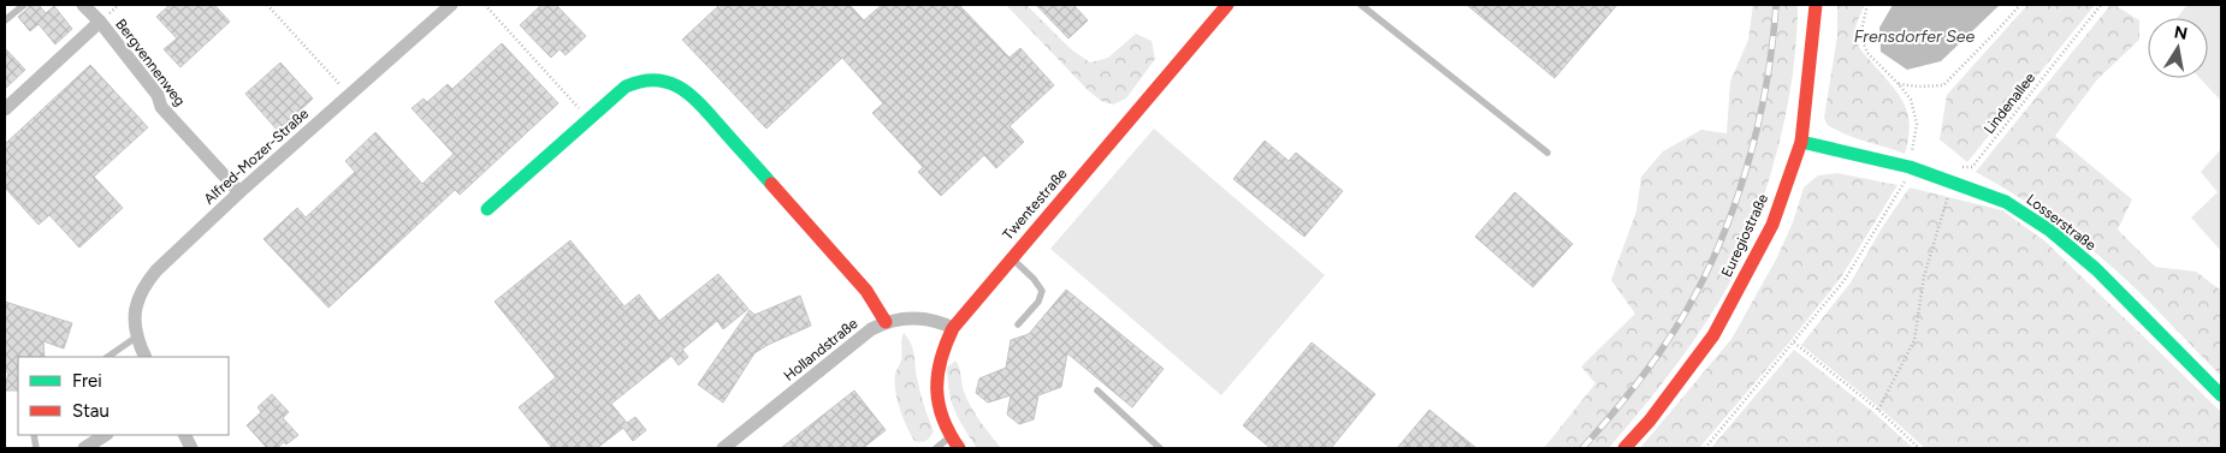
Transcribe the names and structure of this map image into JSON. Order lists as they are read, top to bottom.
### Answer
{
  "streets": {
    "street": [
      "Bergvennenweg",
      "Alfred-Mozer-Straße",
      "Twentestraße",
      "Losserstraße",
      "Euregiostraße",
      "Hollandstraße"
    ],
    "path": ["Lindenallee"]
  },
  "crossings": [
    ["Bergvennenweg", "Alfred-Mozer-Straße"],
    ["Twentestraße", "Hollandstraße"],
    ["Losserstraße", "Euregiostraße"]
  ],
  "water": ["Frensdorfer See"],
  "legend": ["Frei", "Stau"],
  "north": "top"
}
